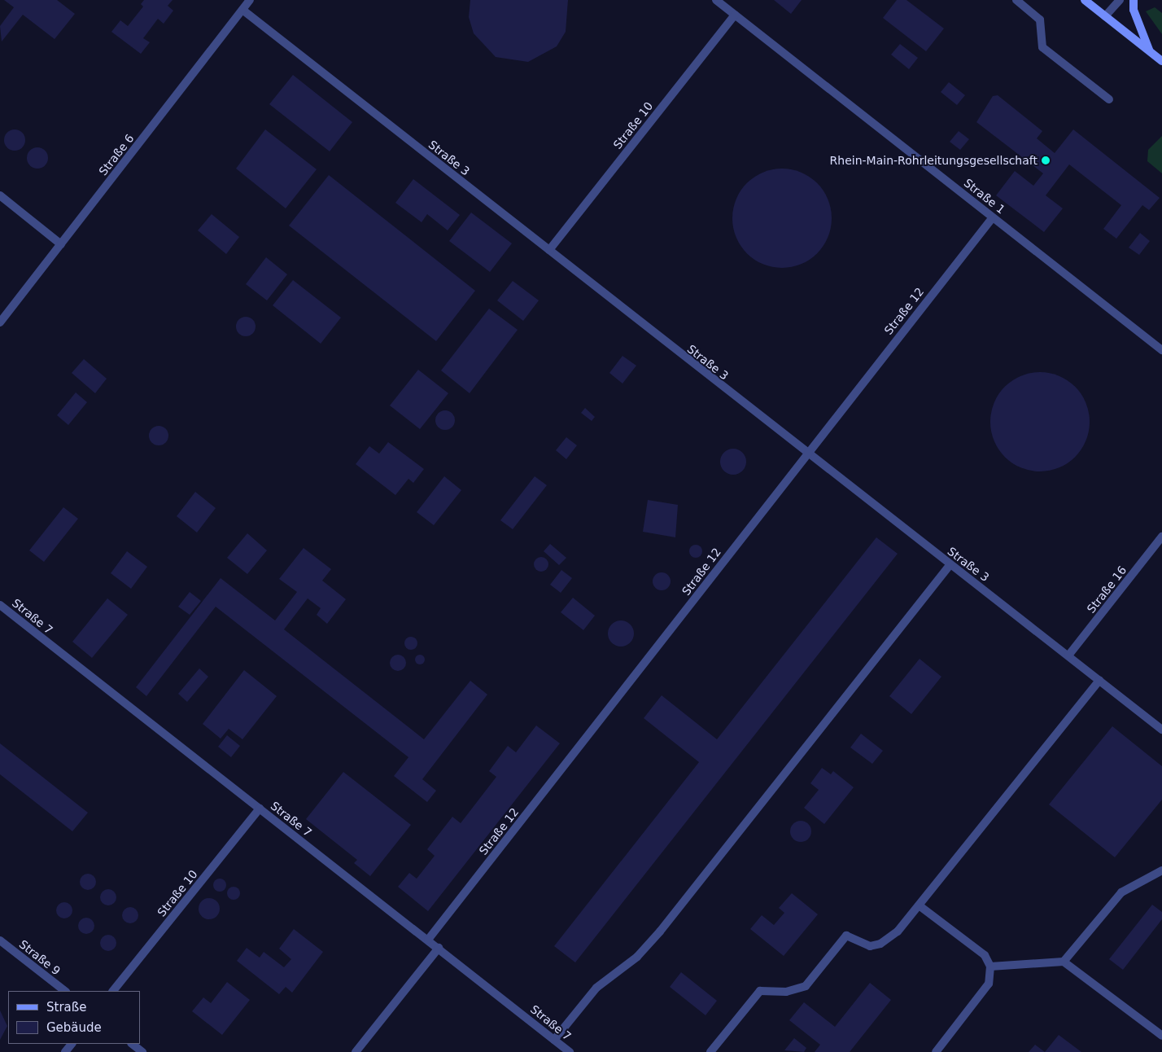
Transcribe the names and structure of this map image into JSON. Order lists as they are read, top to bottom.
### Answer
{
  "streets": {
    "street": [
      "Straße 10",
      "Straße 6",
      "Straße 3",
      "Straße 1",
      "Straße 12",
      "Straße 16",
      "Straße 7",
      "Straße 9"
    ]
  },
  "crossings": [
    ["Straße 10", "Straße 3"],
    ["Straße 10", "Straße 1"],
    ["Straße 10", "Straße 7"],
    ["Straße 6", "Straße 3"],
    ["Straße 3", "Straße 12"],
    ["Straße 3", "Straße 16"],
    ["Straße 1", "Straße 12"],
    ["Straße 12", "Straße 7"]
  ],
  "places": ["Rhein-Main-Rohrleitungsgesellschaft"],
  "legend": ["Straße", "Gebäude"]
}
